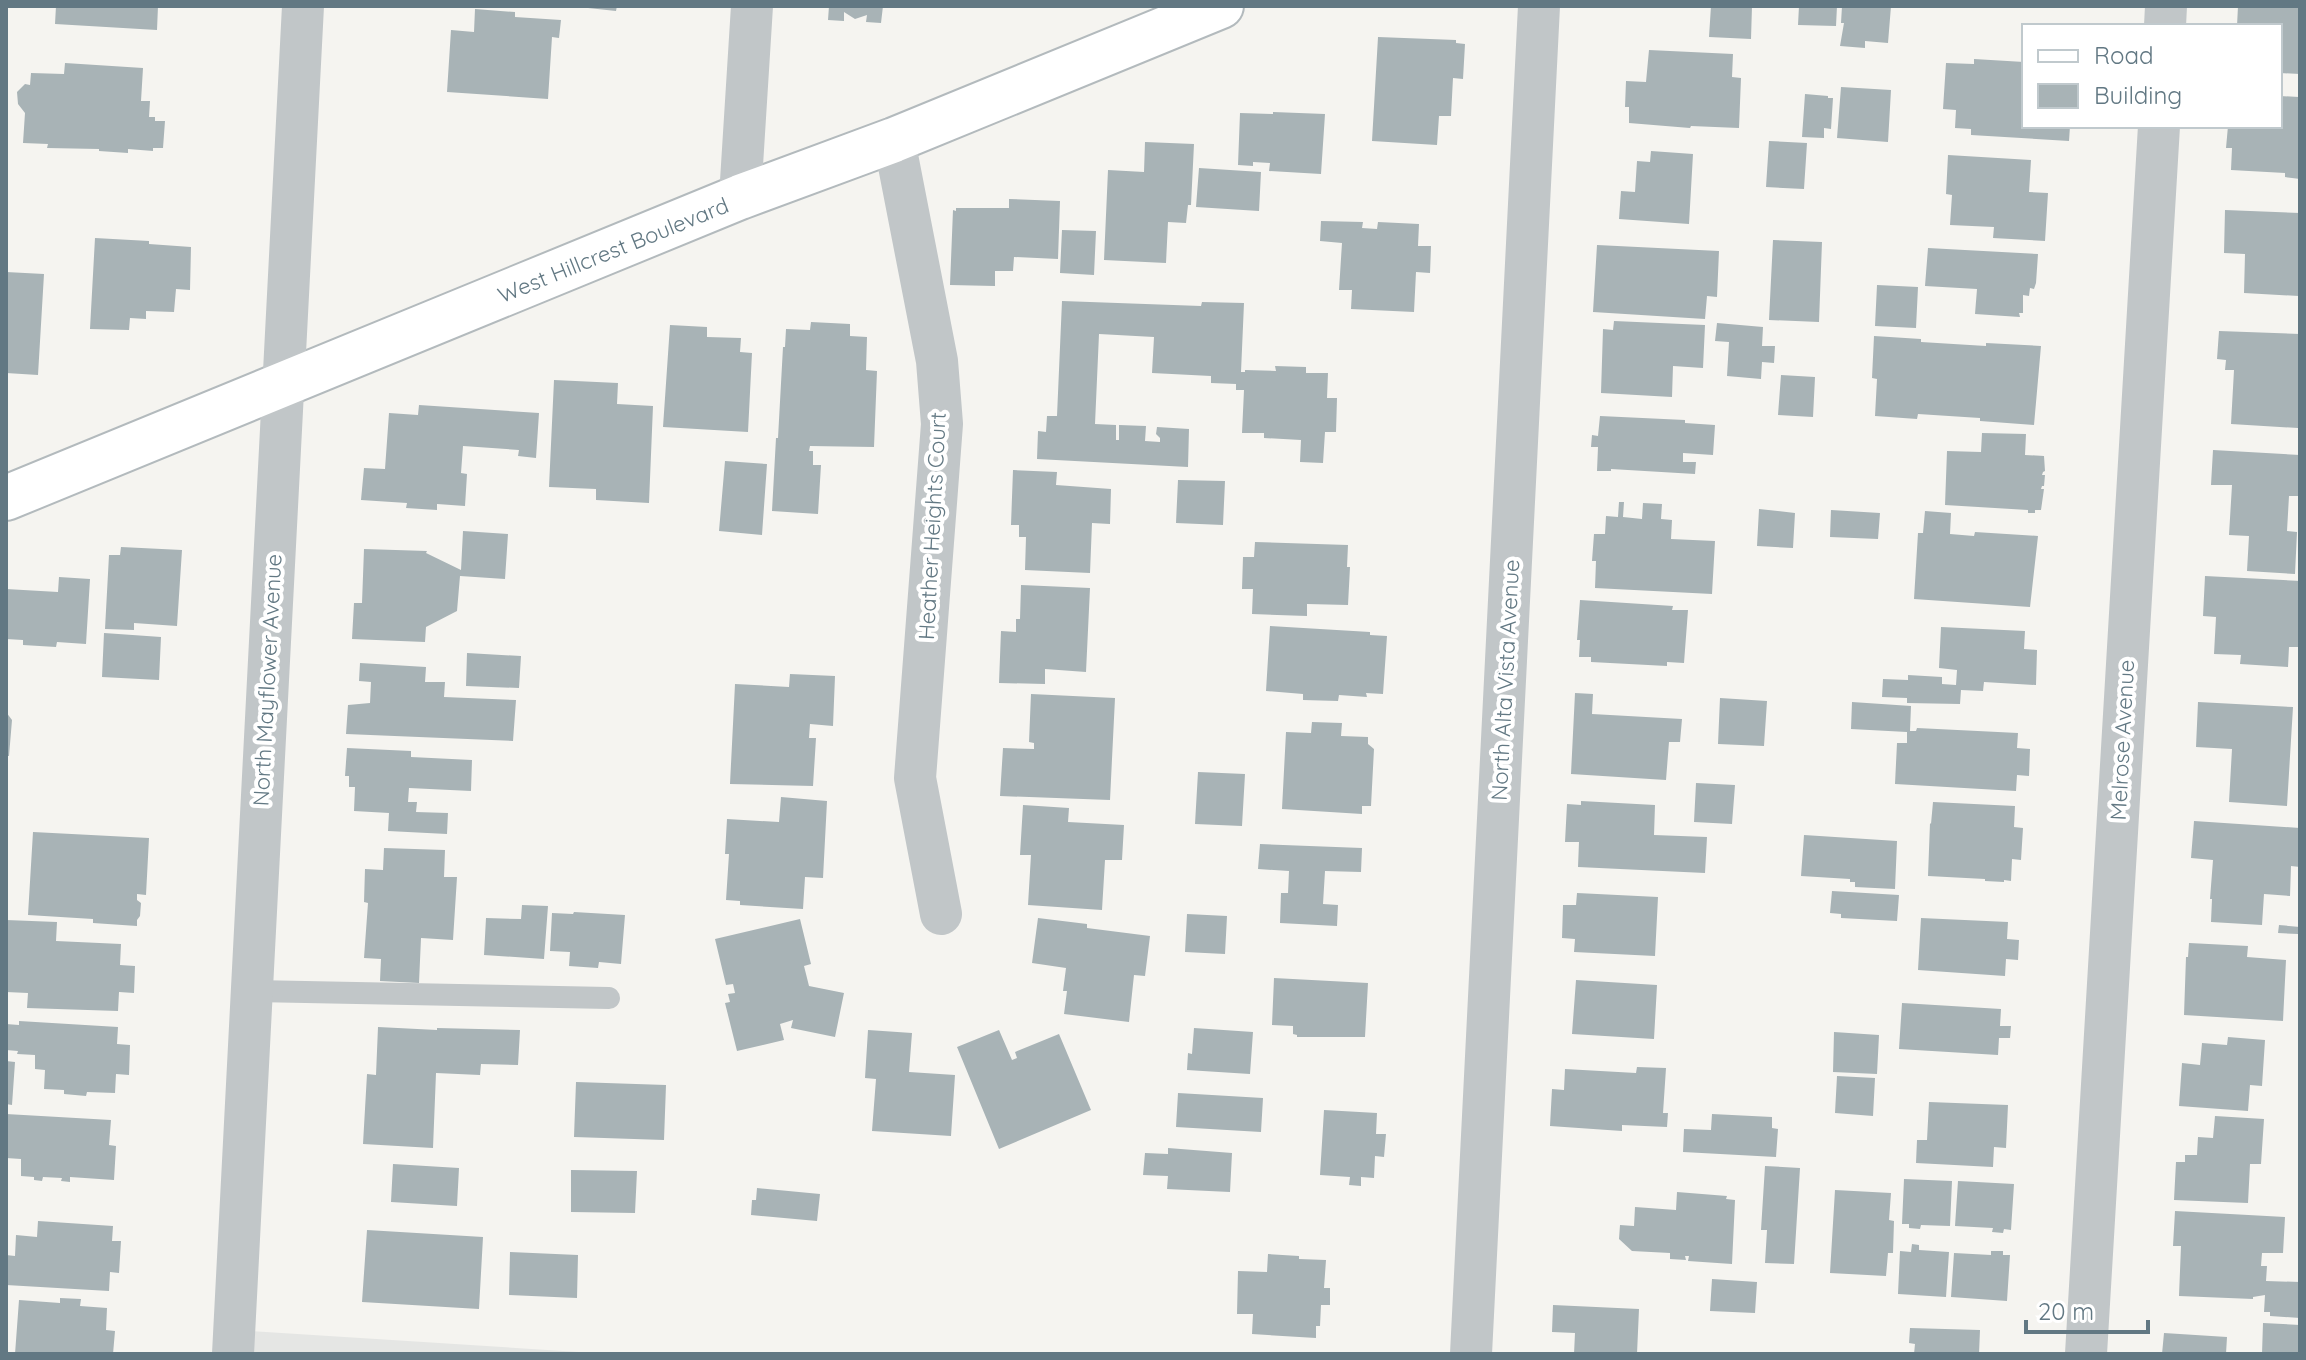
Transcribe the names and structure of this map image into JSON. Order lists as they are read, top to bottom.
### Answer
{
  "streets": {
    "street": [
      "West Hillcrest Boulevard",
      "Heather Heights Court",
      "North Mayflower Avenue",
      "North Alta Vista Avenue",
      "Melrose Avenue"
    ]
  },
  "crossings": [
    ["West Hillcrest Boulevard", "Heather Heights Court"],
    ["West Hillcrest Boulevard", "North Mayflower Avenue"]
  ],
  "legend": ["Road", "Building"],
  "scale_bar": "20 m"
}
